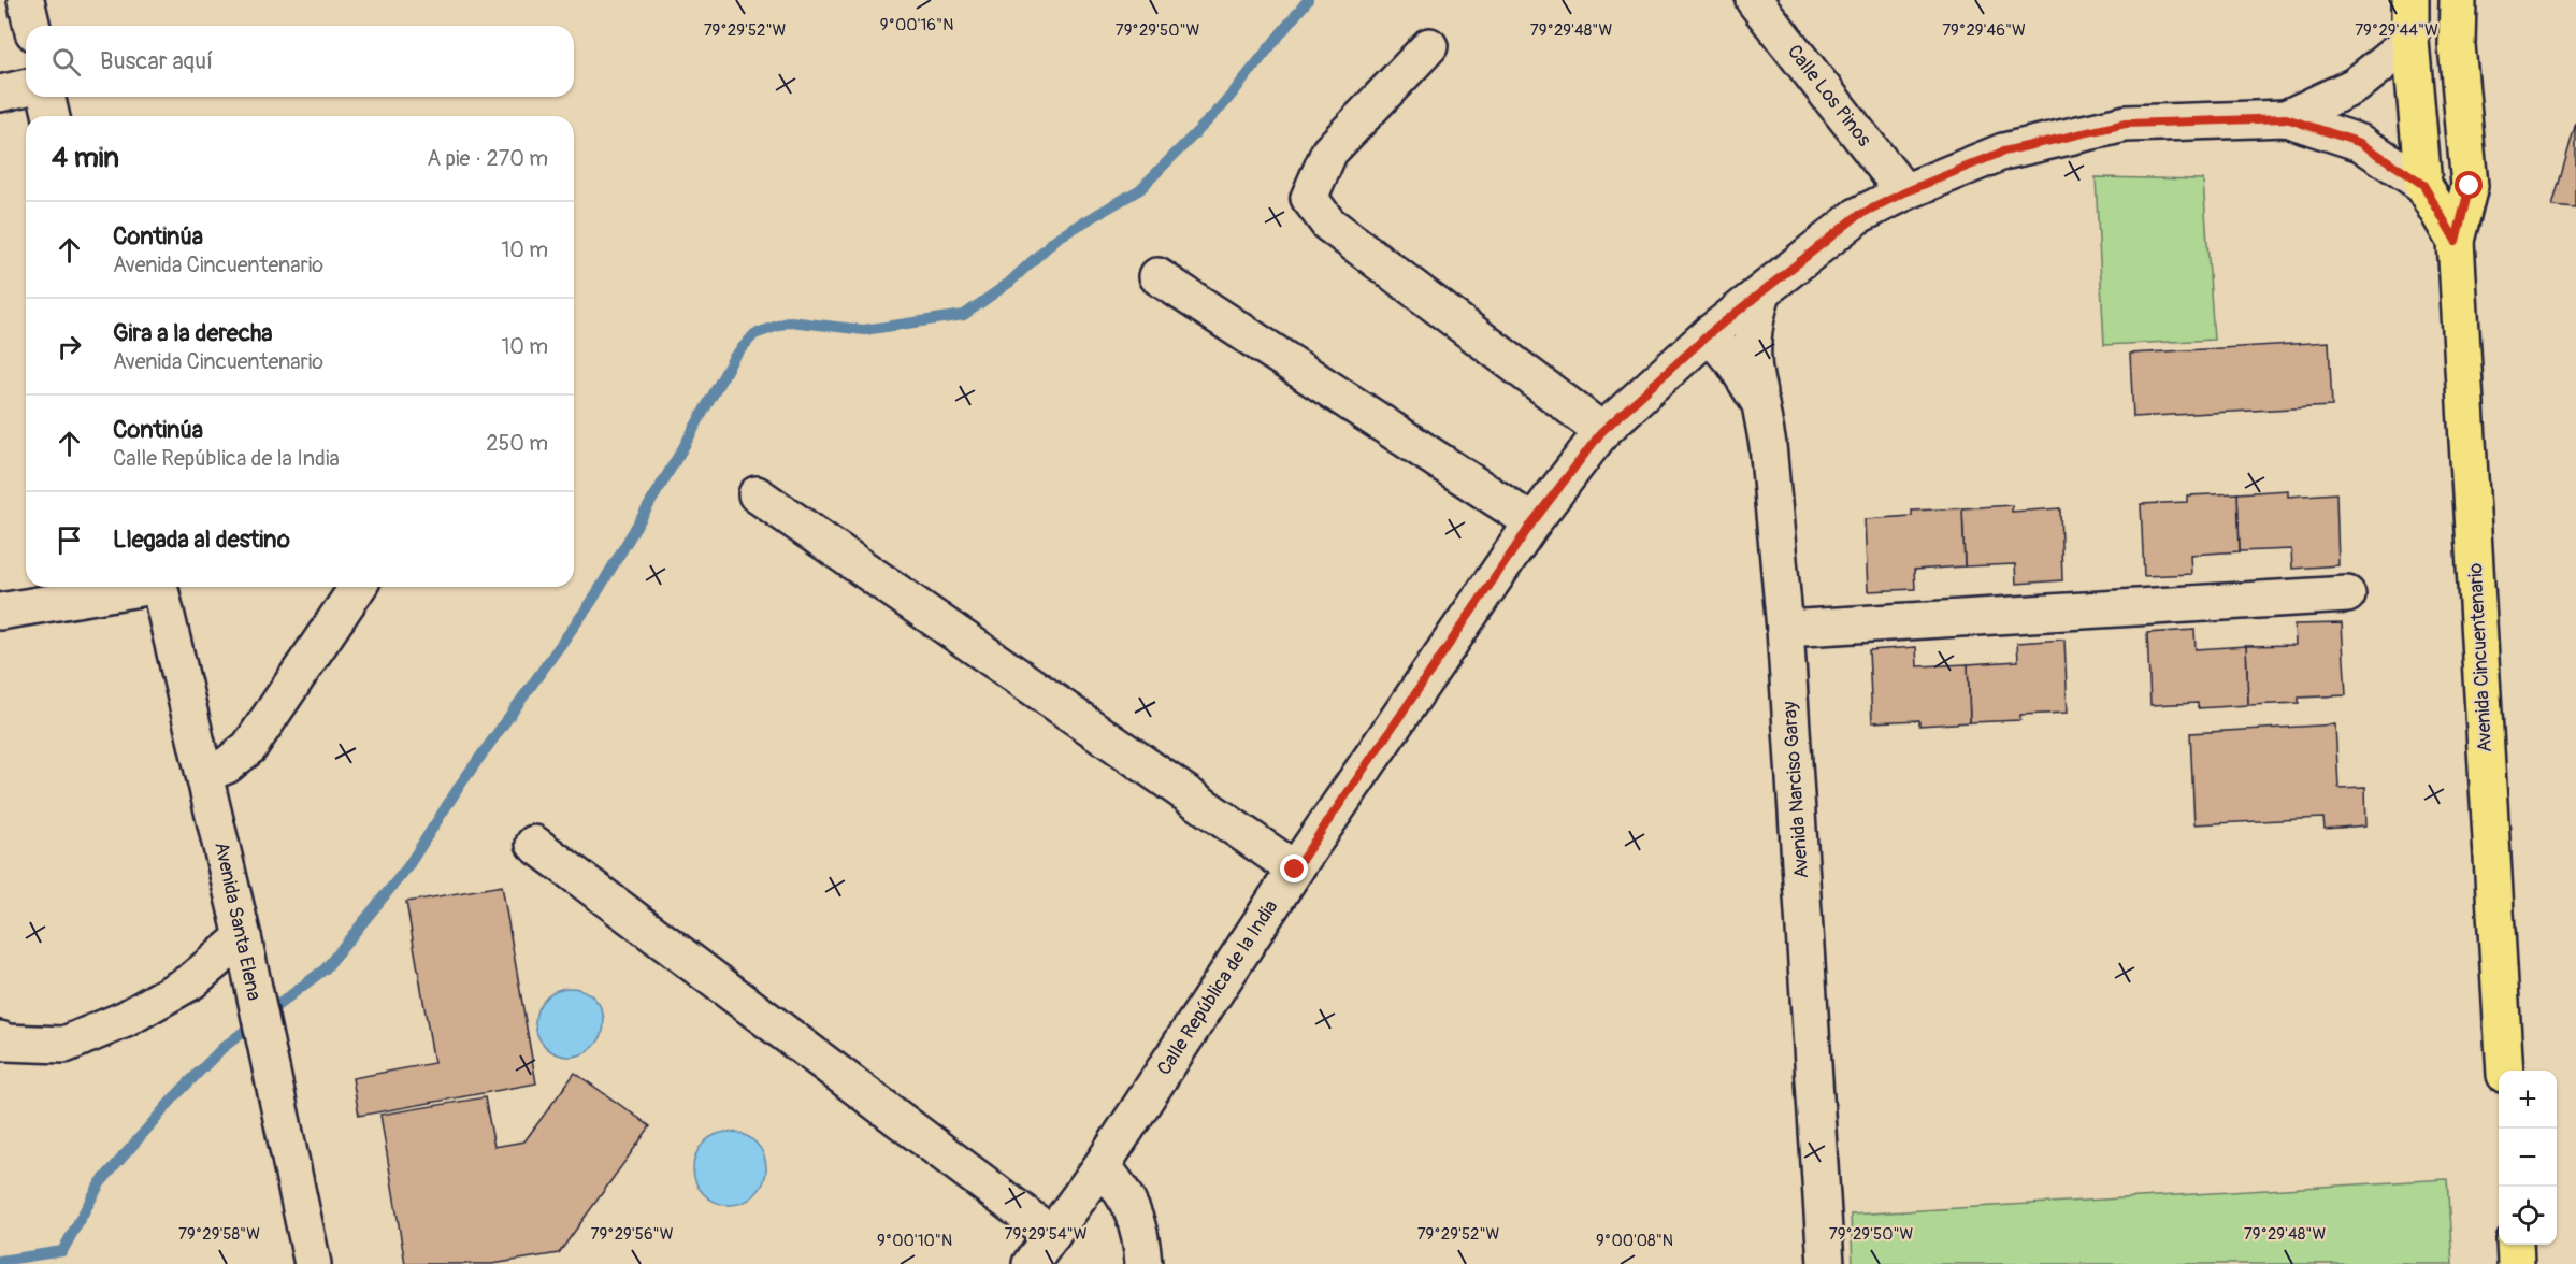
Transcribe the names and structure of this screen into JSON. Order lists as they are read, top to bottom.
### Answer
{
  "streets": {
    "main road": ["Avenida Cincuentenario"],
    "street": [
      "Calle Los Pinos",
      "Avenida Narciso Garay",
      "Avenida Santa Elena",
      "Calle República de la India"
    ]
  },
  "crossings": [
    ["Calle Los Pinos", "Calle República de la India"],
    ["Avenida Cincuentenario", "Calle República de la India"],
    ["Avenida Narciso Garay", "Calle República de la India"]
  ],
  "page": {
    "search": "Buscar aquí",
    "heading": ["4 min", "A pie · 270 m"],
    "list": [
      ["Continúa", "Avenida Cincuentenario", "10 m"],
      ["Gira a la derecha", "Avenida Cincuentenario", "10 m"],
      ["Continúa", "Calle República de la India", "250 m"],
      "Llegada al destino"
    ],
    "map_buttons": ["+", "−"]
  },
  "coordinates": [
    "9°00'16\"N",
    "79°29'52\"W",
    "79°29'50\"W",
    "79°29'48\"W",
    "79°29'46\"W",
    "79°29'44\"W",
    "79°29'58\"W",
    "79°29'56\"W",
    "79°29'54\"W",
    "9°00'10\"N",
    "9°00'08\"N"
  ]
}
